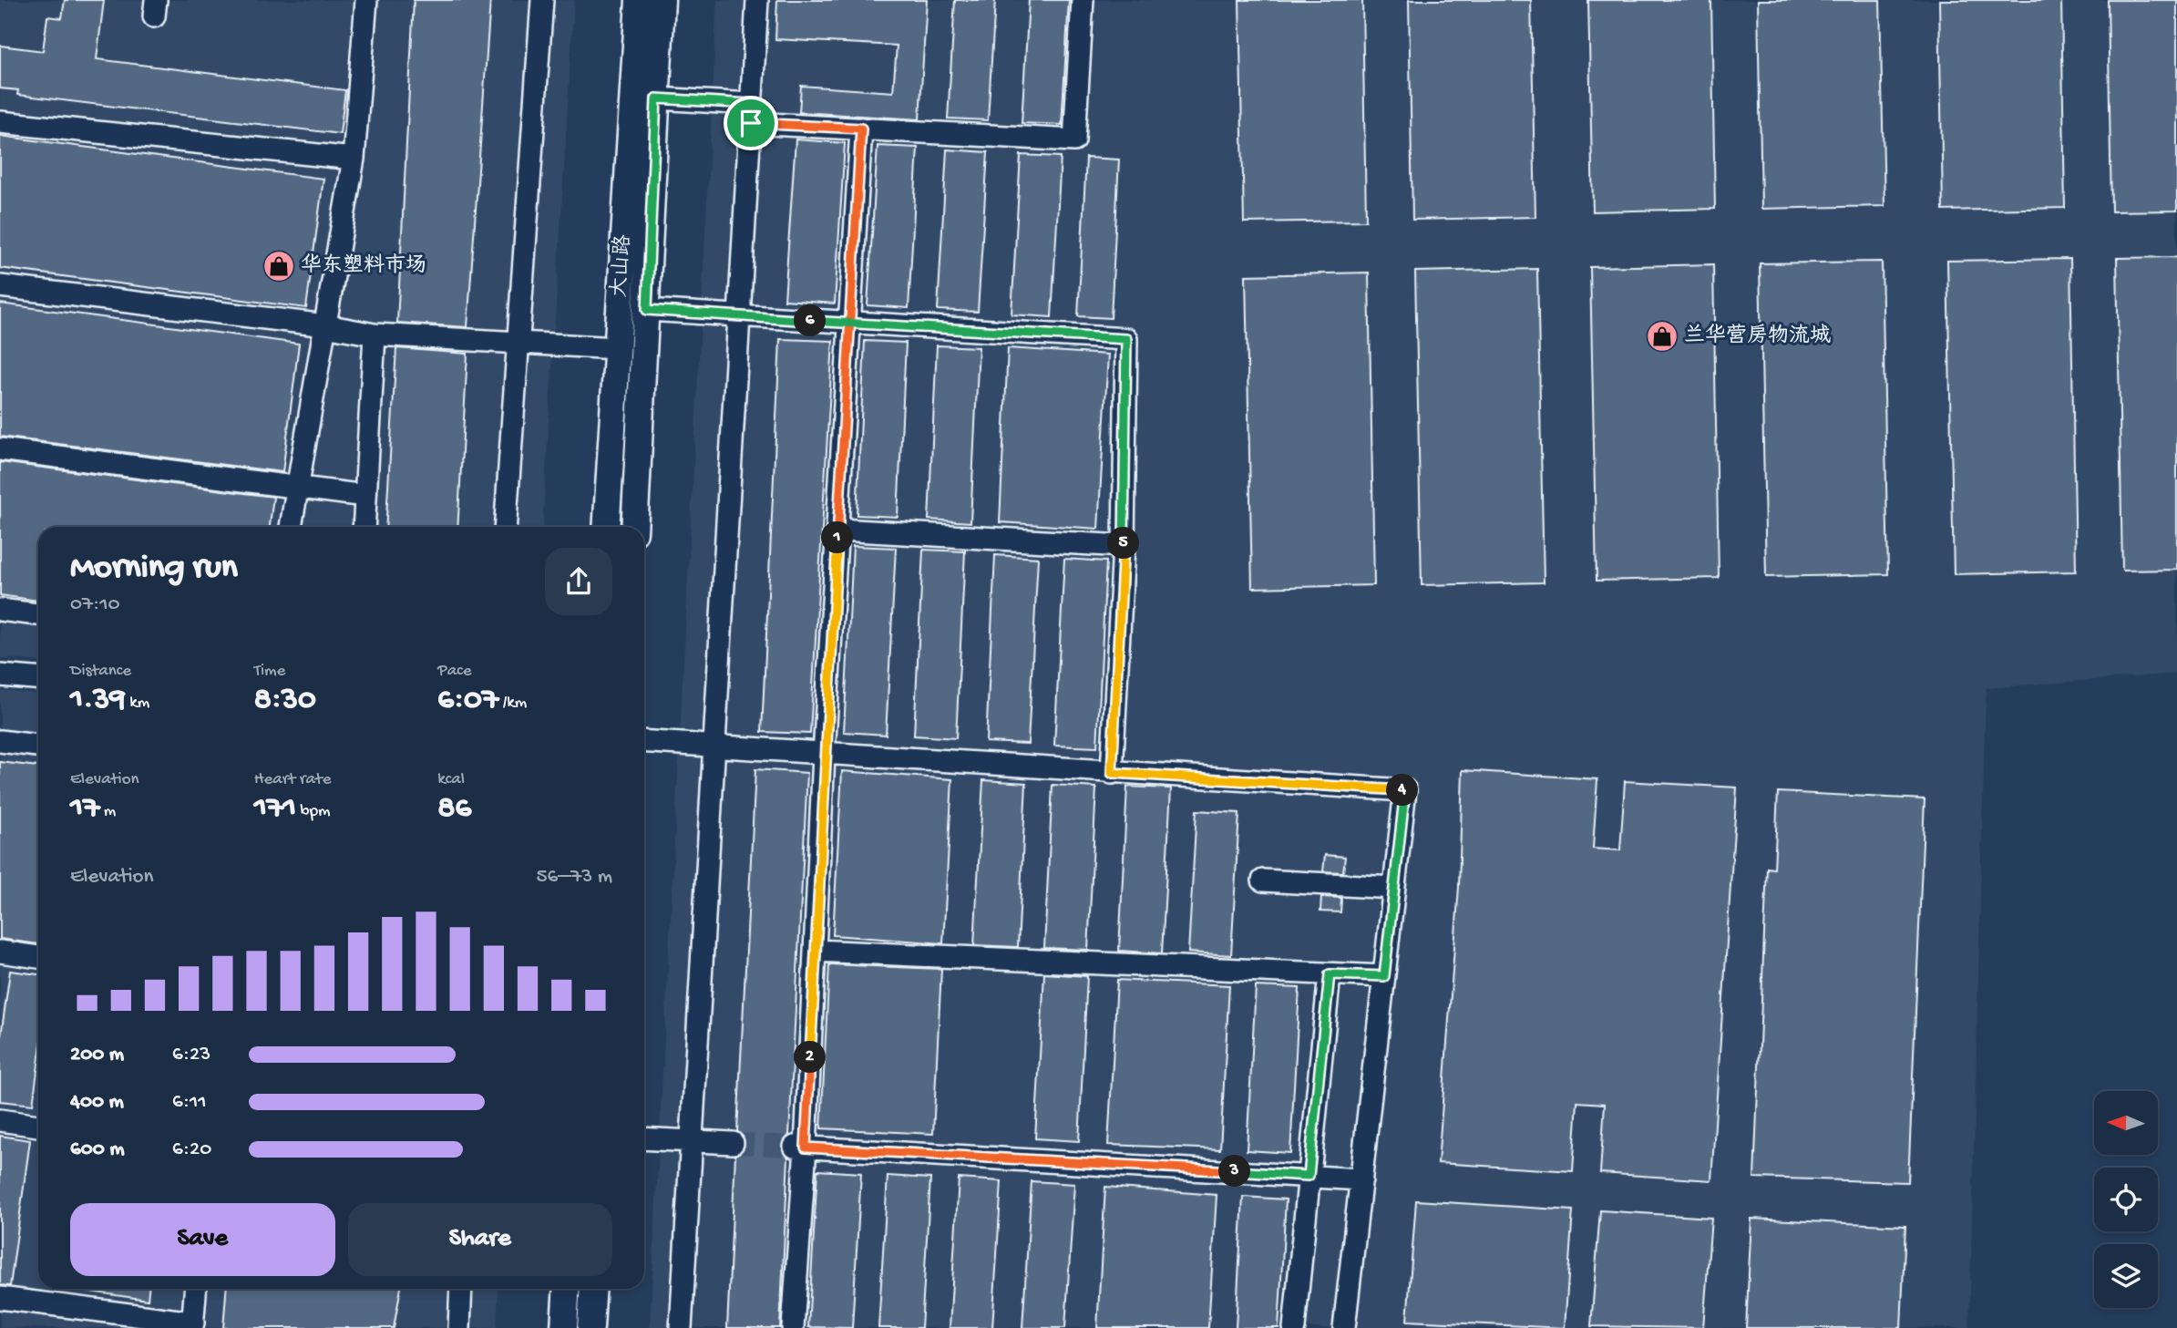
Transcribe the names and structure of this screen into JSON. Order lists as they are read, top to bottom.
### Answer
{
  "streets": {
    "main road": ["大山路"]
  },
  "places": {
    "shop": ["华东塑料市场", "兰华营房物流城"]
  },
  "north": "left",
  "page": {
    "pins": [
      "6",
      "1",
      "5",
      "4",
      "2",
      "3"
    ],
    "heading": ["Morning run", "07:10"],
    "stats": [
      ["Distance", "1.39 km"],
      ["Time", "8:30"],
      ["Pace", "6:07 /km"],
      ["Elevation", "17 m"],
      ["Heart rate", "171 bpm"],
      ["kcal", "86"]
    ],
    "chart": ["Elevation", "56–73 m"],
    "list": [
      {
        "name": "200 m",
        "note": "6:23"
      },
      {
        "name": "400 m",
        "note": "6:11"
      },
      {
        "name": "600 m",
        "note": "6:20"
      }
    ],
    "buttons": ["Save", "Share"]
  }
}
